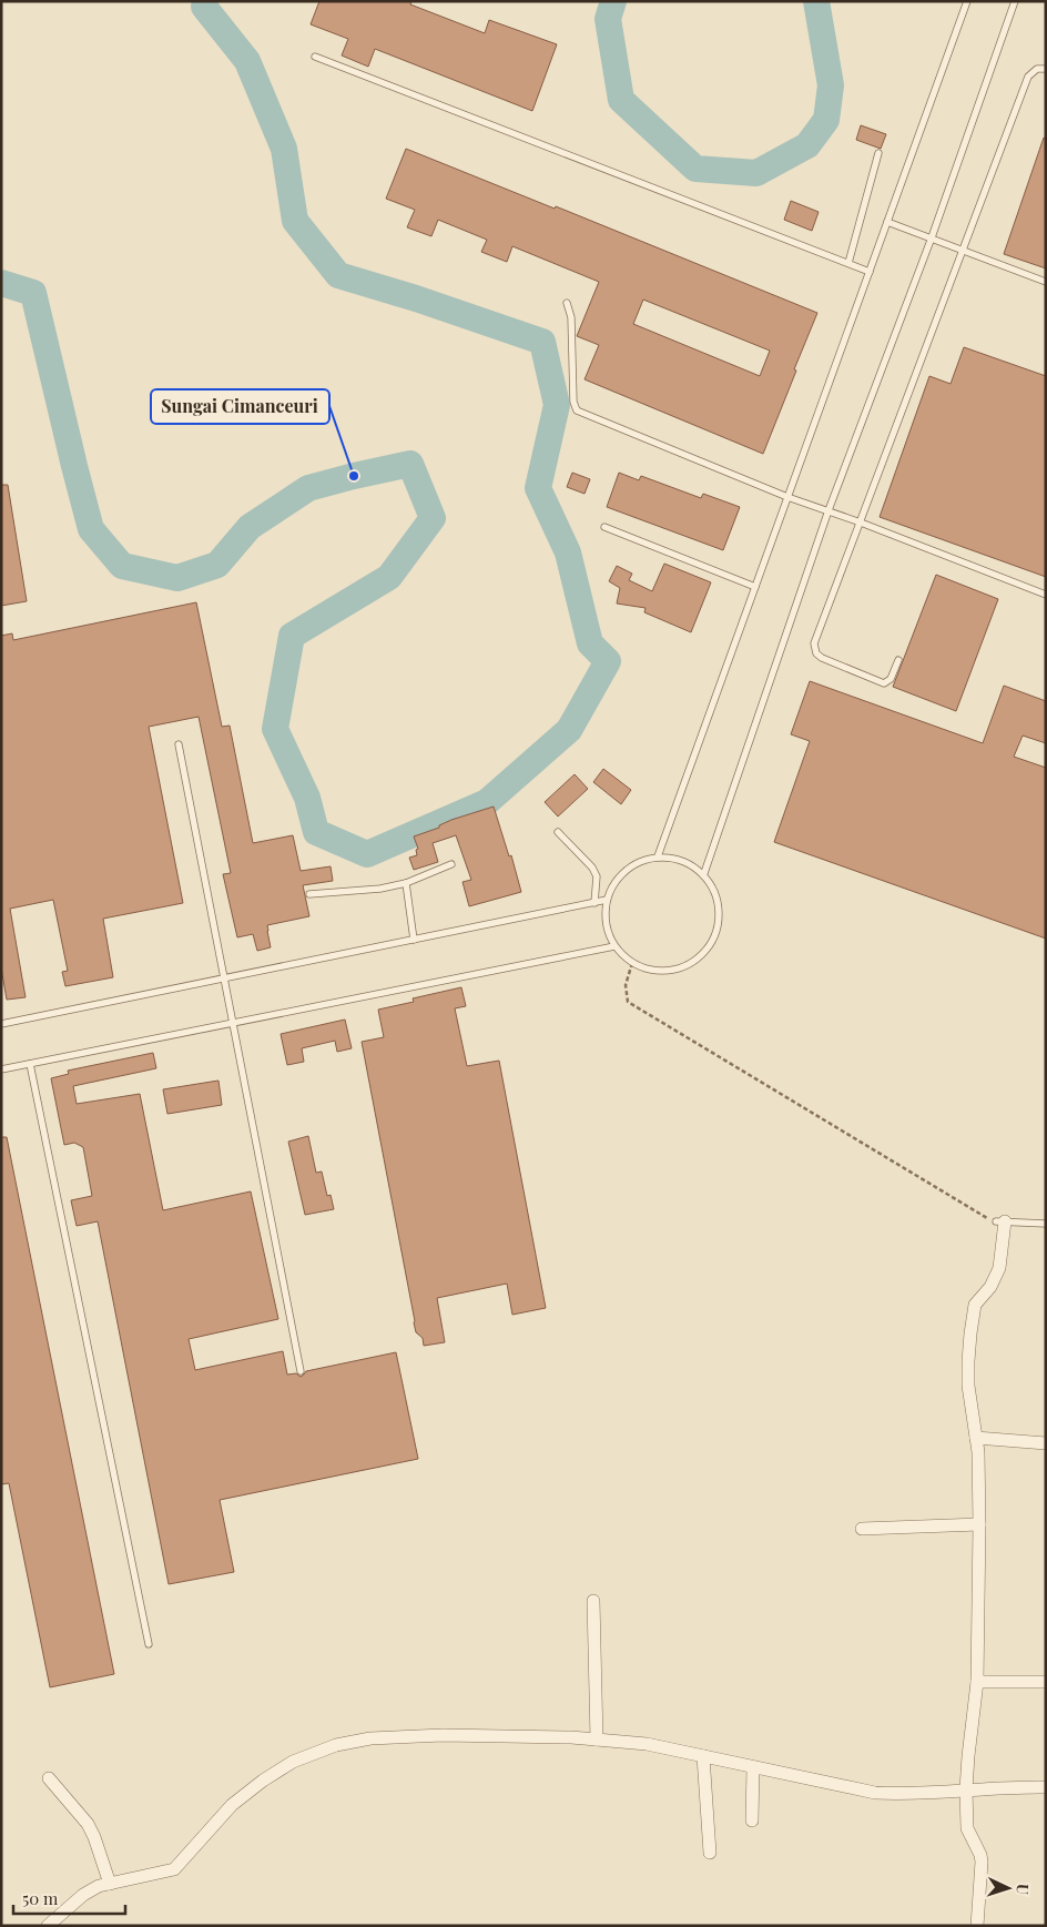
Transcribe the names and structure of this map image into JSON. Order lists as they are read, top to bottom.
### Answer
{
  "places": ["Sungai Cimanceuri"],
  "scale_bar": "50 m",
  "north": "right"
}
